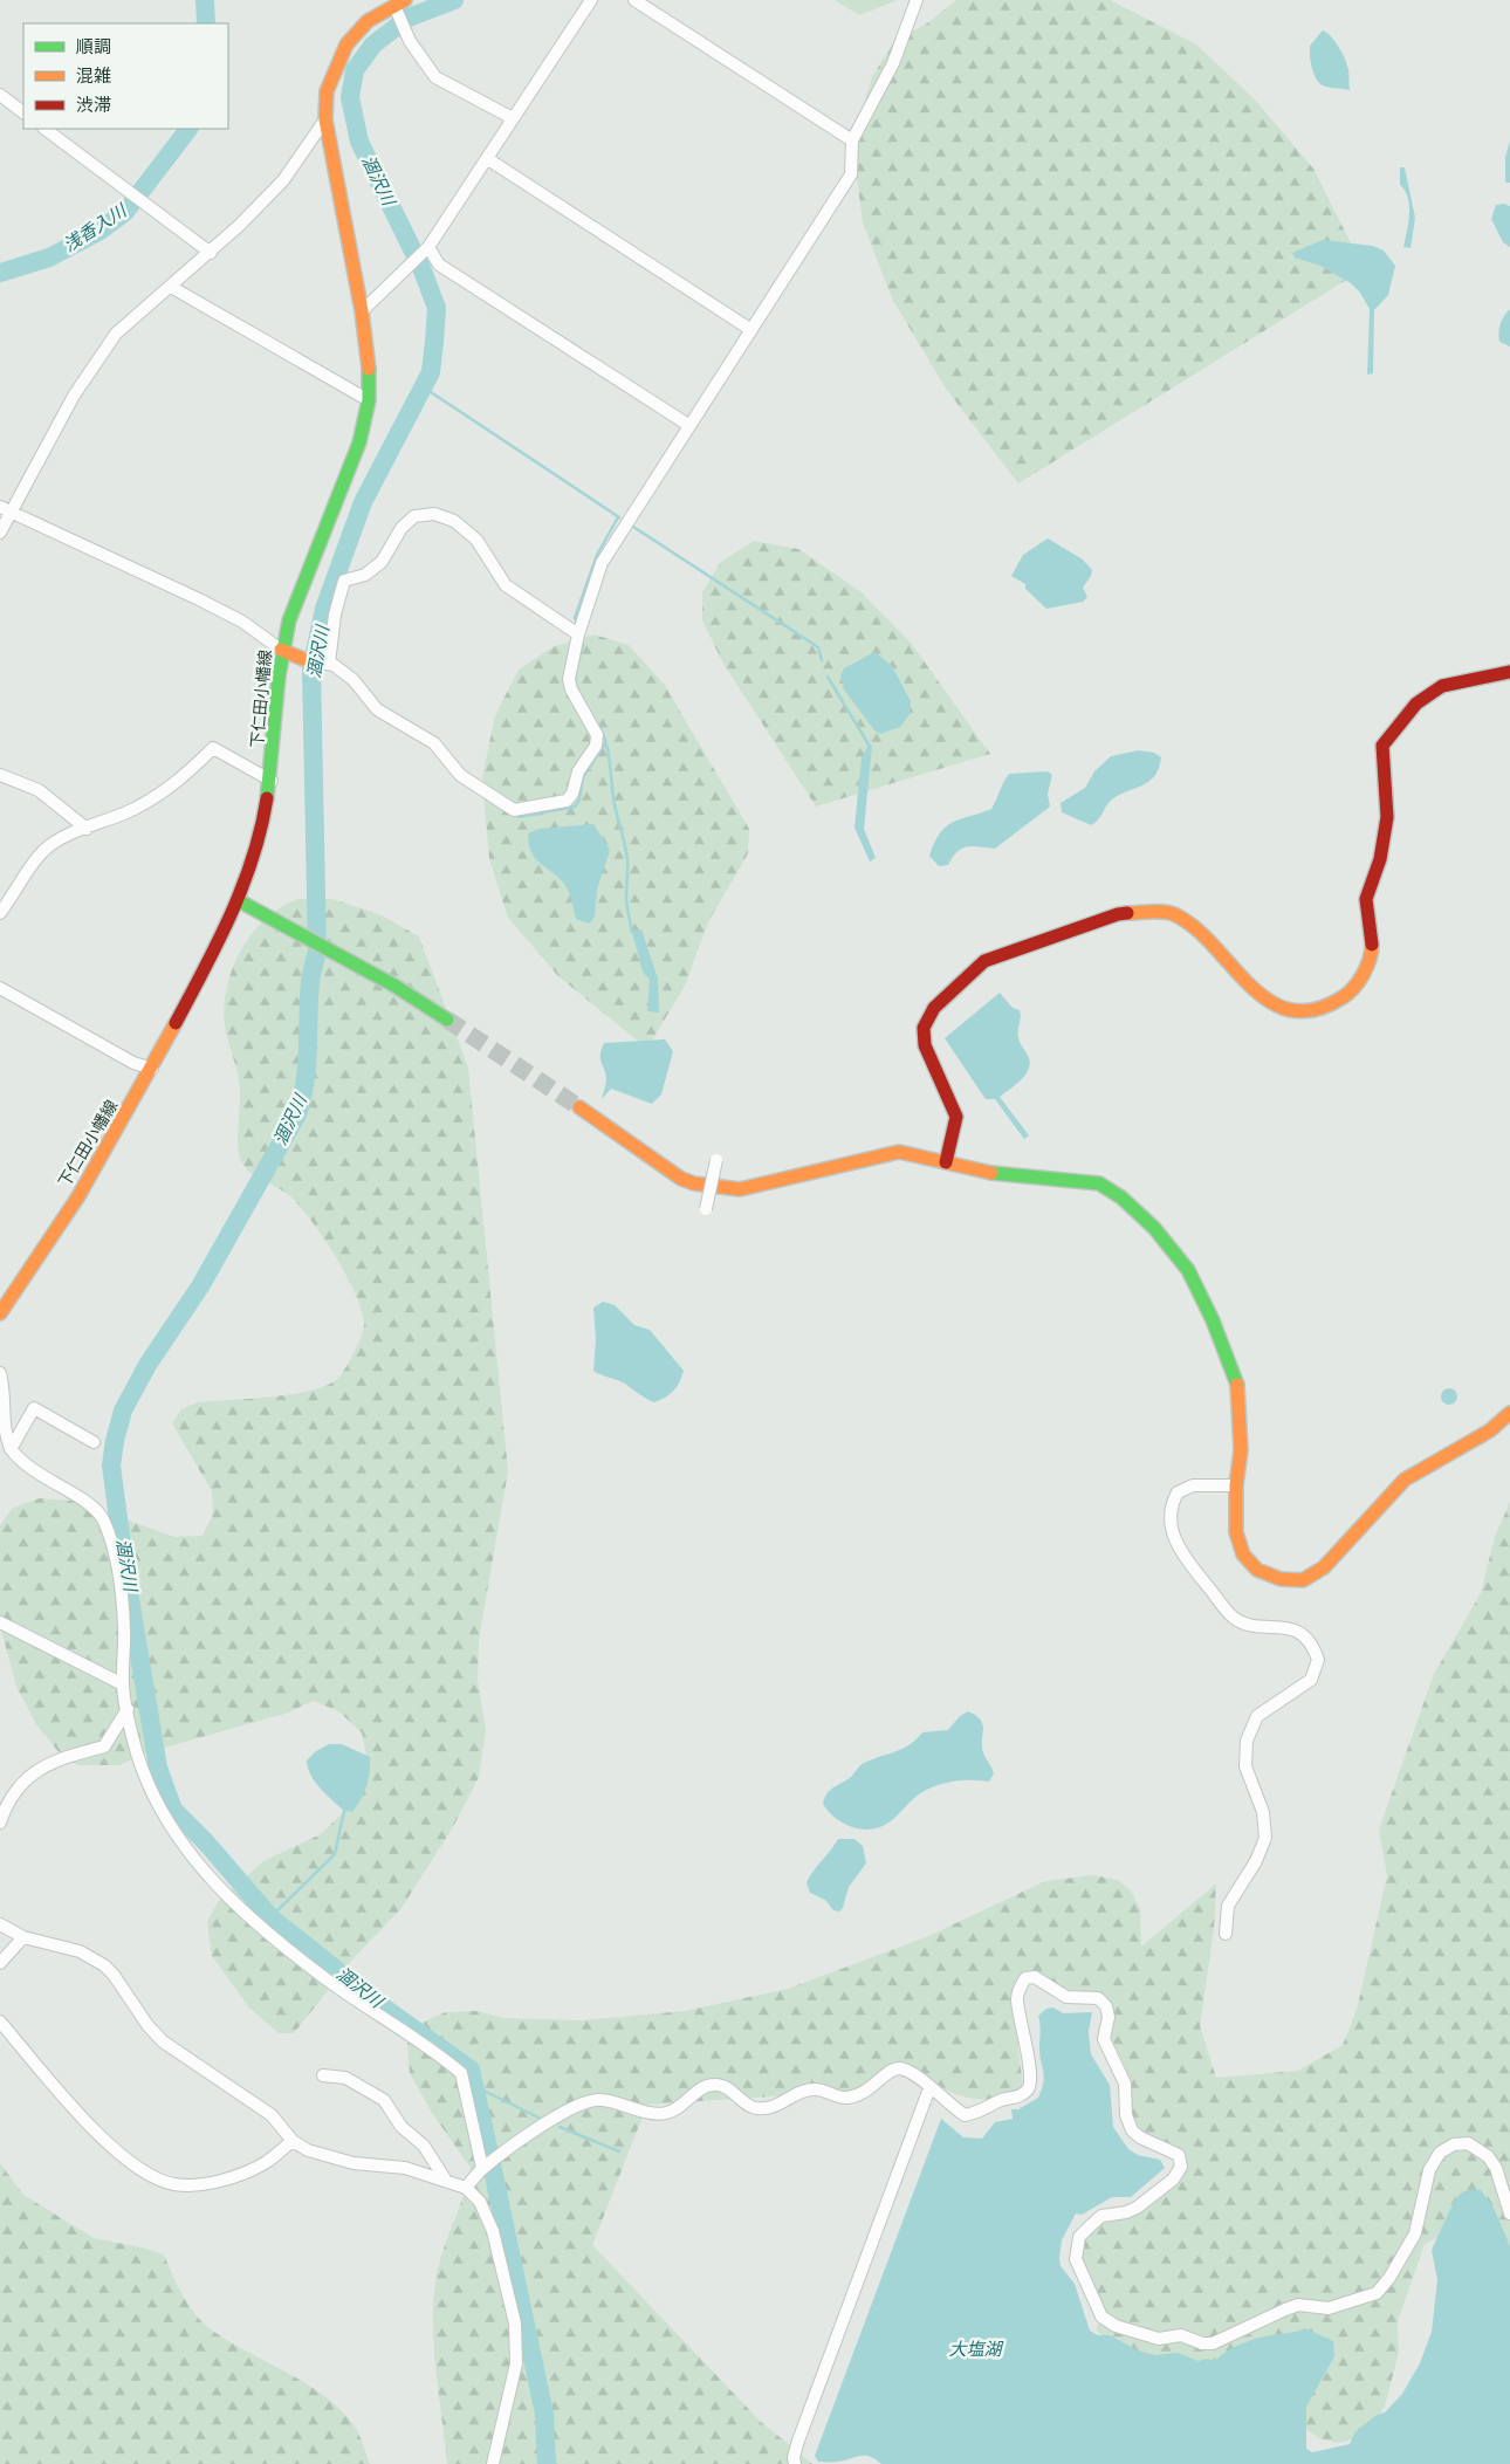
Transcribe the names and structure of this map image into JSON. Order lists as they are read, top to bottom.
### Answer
{
  "streets": {
    "street": ["下仁田小幡線"]
  },
  "water": ["涸沢川", "浅香入川", "大塩湖"],
  "legend": ["順調", "混雑", "渋滞"]
}
